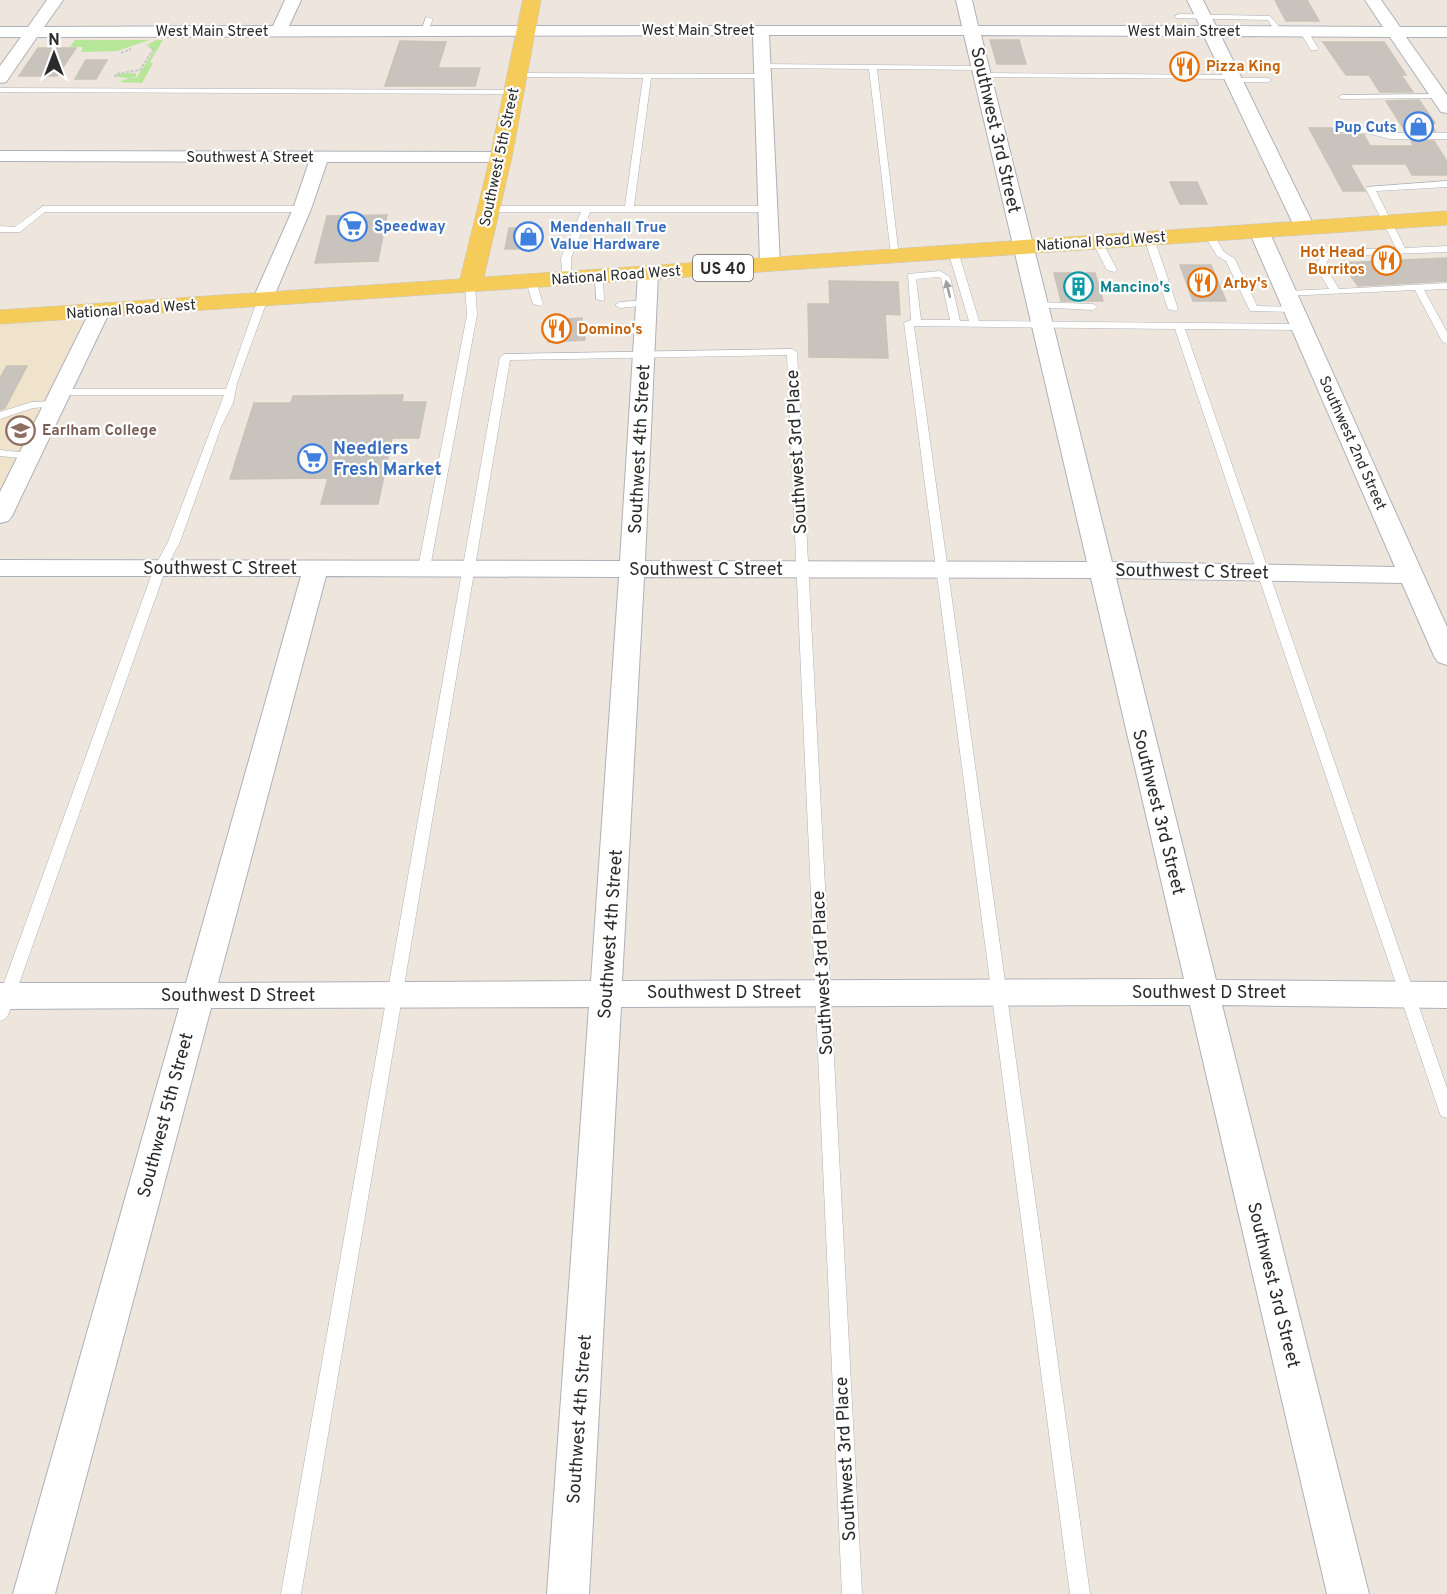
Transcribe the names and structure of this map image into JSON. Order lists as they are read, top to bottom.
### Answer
{
  "streets": {
    "main road": ["Southwest 5th Street", "National Road West", "US 40"],
    "street": [
      "West Main Street",
      "Southwest 3rd Street",
      "Southwest A Street",
      "Southwest 2nd Street",
      "Southwest 4th Street",
      "Southwest C Street",
      "Southwest D Street"
    ],
    "lane": ["Southwest 3rd Place"]
  },
  "crossings": [
    ["West Main Street", "Southwest 3rd Street"],
    ["West Main Street", "Southwest 5th Street"],
    ["Southwest 3rd Street", "National Road West"],
    ["Southwest 3rd Street", "Southwest C Street"],
    ["Southwest 3rd Street", "Southwest D Street"],
    ["Southwest A Street", "Southwest 5th Street"],
    ["Southwest 5th Street", "National Road West"],
    ["Southwest 5th Street", "Southwest C Street"],
    ["Southwest 5th Street", "Southwest D Street"],
    ["National Road West", "Southwest 2nd Street"],
    ["National Road West", "Southwest 4th Street"],
    ["National Road West", "Southwest 3rd Place"],
    ["Southwest 2nd Street", "Southwest C Street"],
    ["Southwest 4th Street", "Southwest 3rd Place"],
    ["Southwest 4th Street", "Southwest C Street"],
    ["Southwest 4th Street", "Southwest D Street"],
    ["Southwest 3rd Place", "Southwest C Street"],
    ["Southwest 3rd Place", "Southwest D Street"]
  ],
  "places": {
    "restaurant": [
      "Pizza King",
      "Hot Head Burritos",
      "Arby's",
      "Domino's"
    ],
    "shop": ["Pup Cuts", "Mendenhall True Value Hardware"],
    "supermarket": ["Speedway", "Needlers Fresh Market"],
    "building": ["Mancino's"],
    "school or university": ["Earlham College"]
  },
  "north": "top"
}
